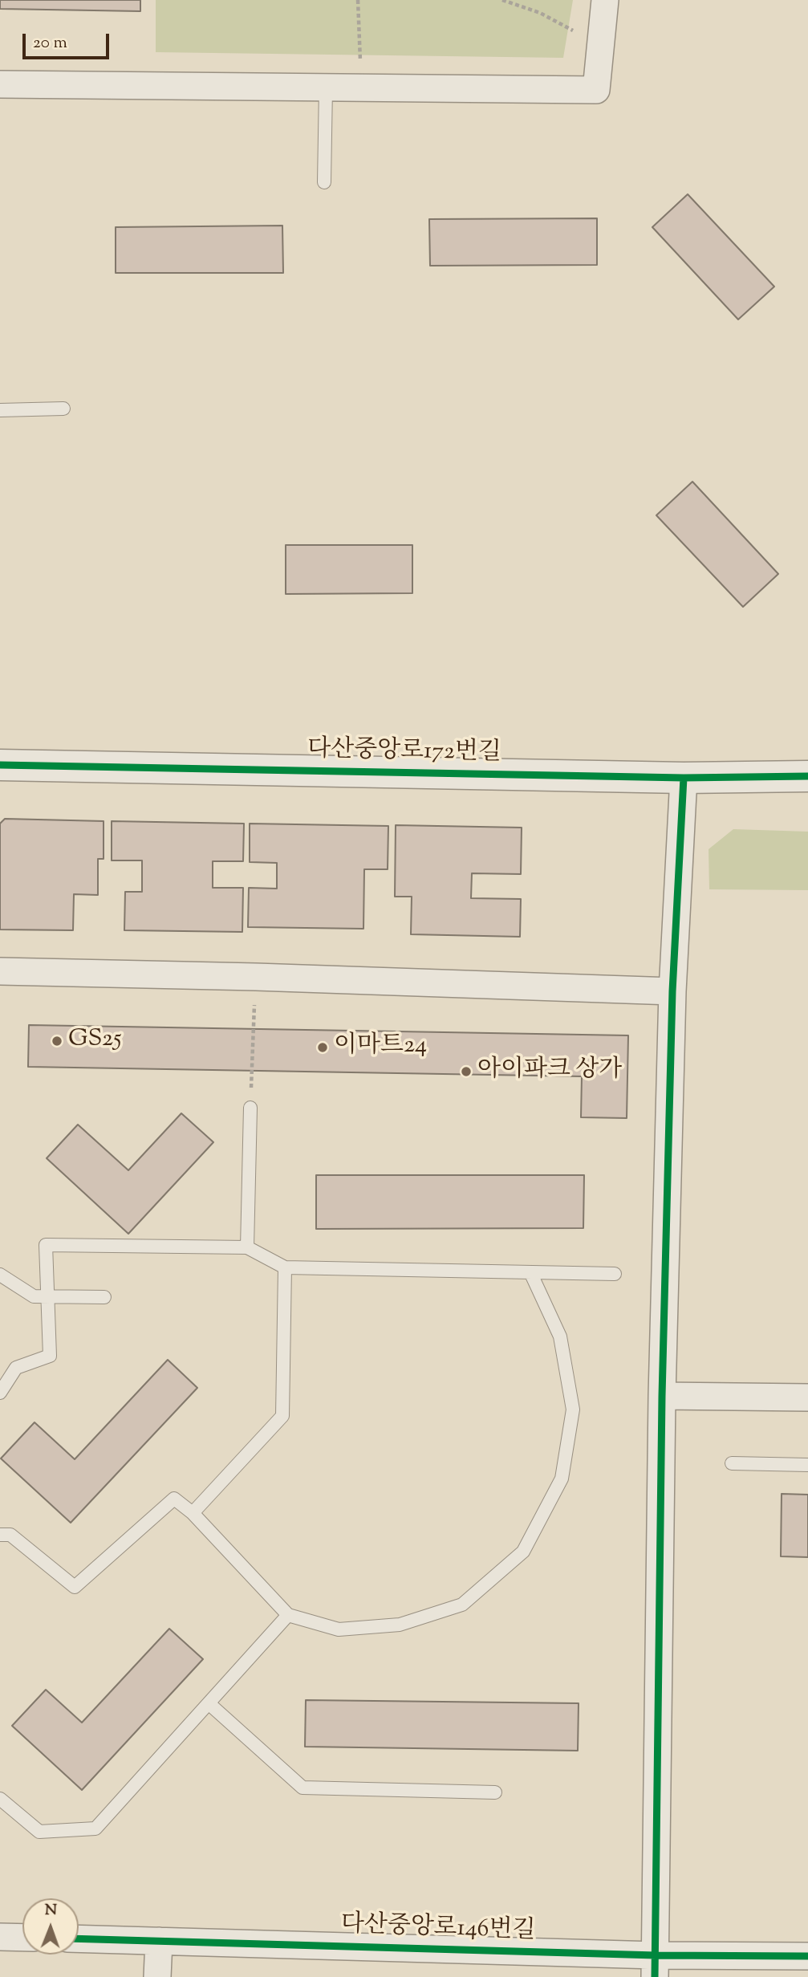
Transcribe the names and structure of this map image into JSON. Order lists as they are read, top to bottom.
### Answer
{
  "streets": {
    "street": ["다산중앙로172번길", "다산중앙로146번길"]
  },
  "places": ["GS25", "이마트24", "아이파크 상가"],
  "scale_bar": "20 m",
  "north": "top"
}
